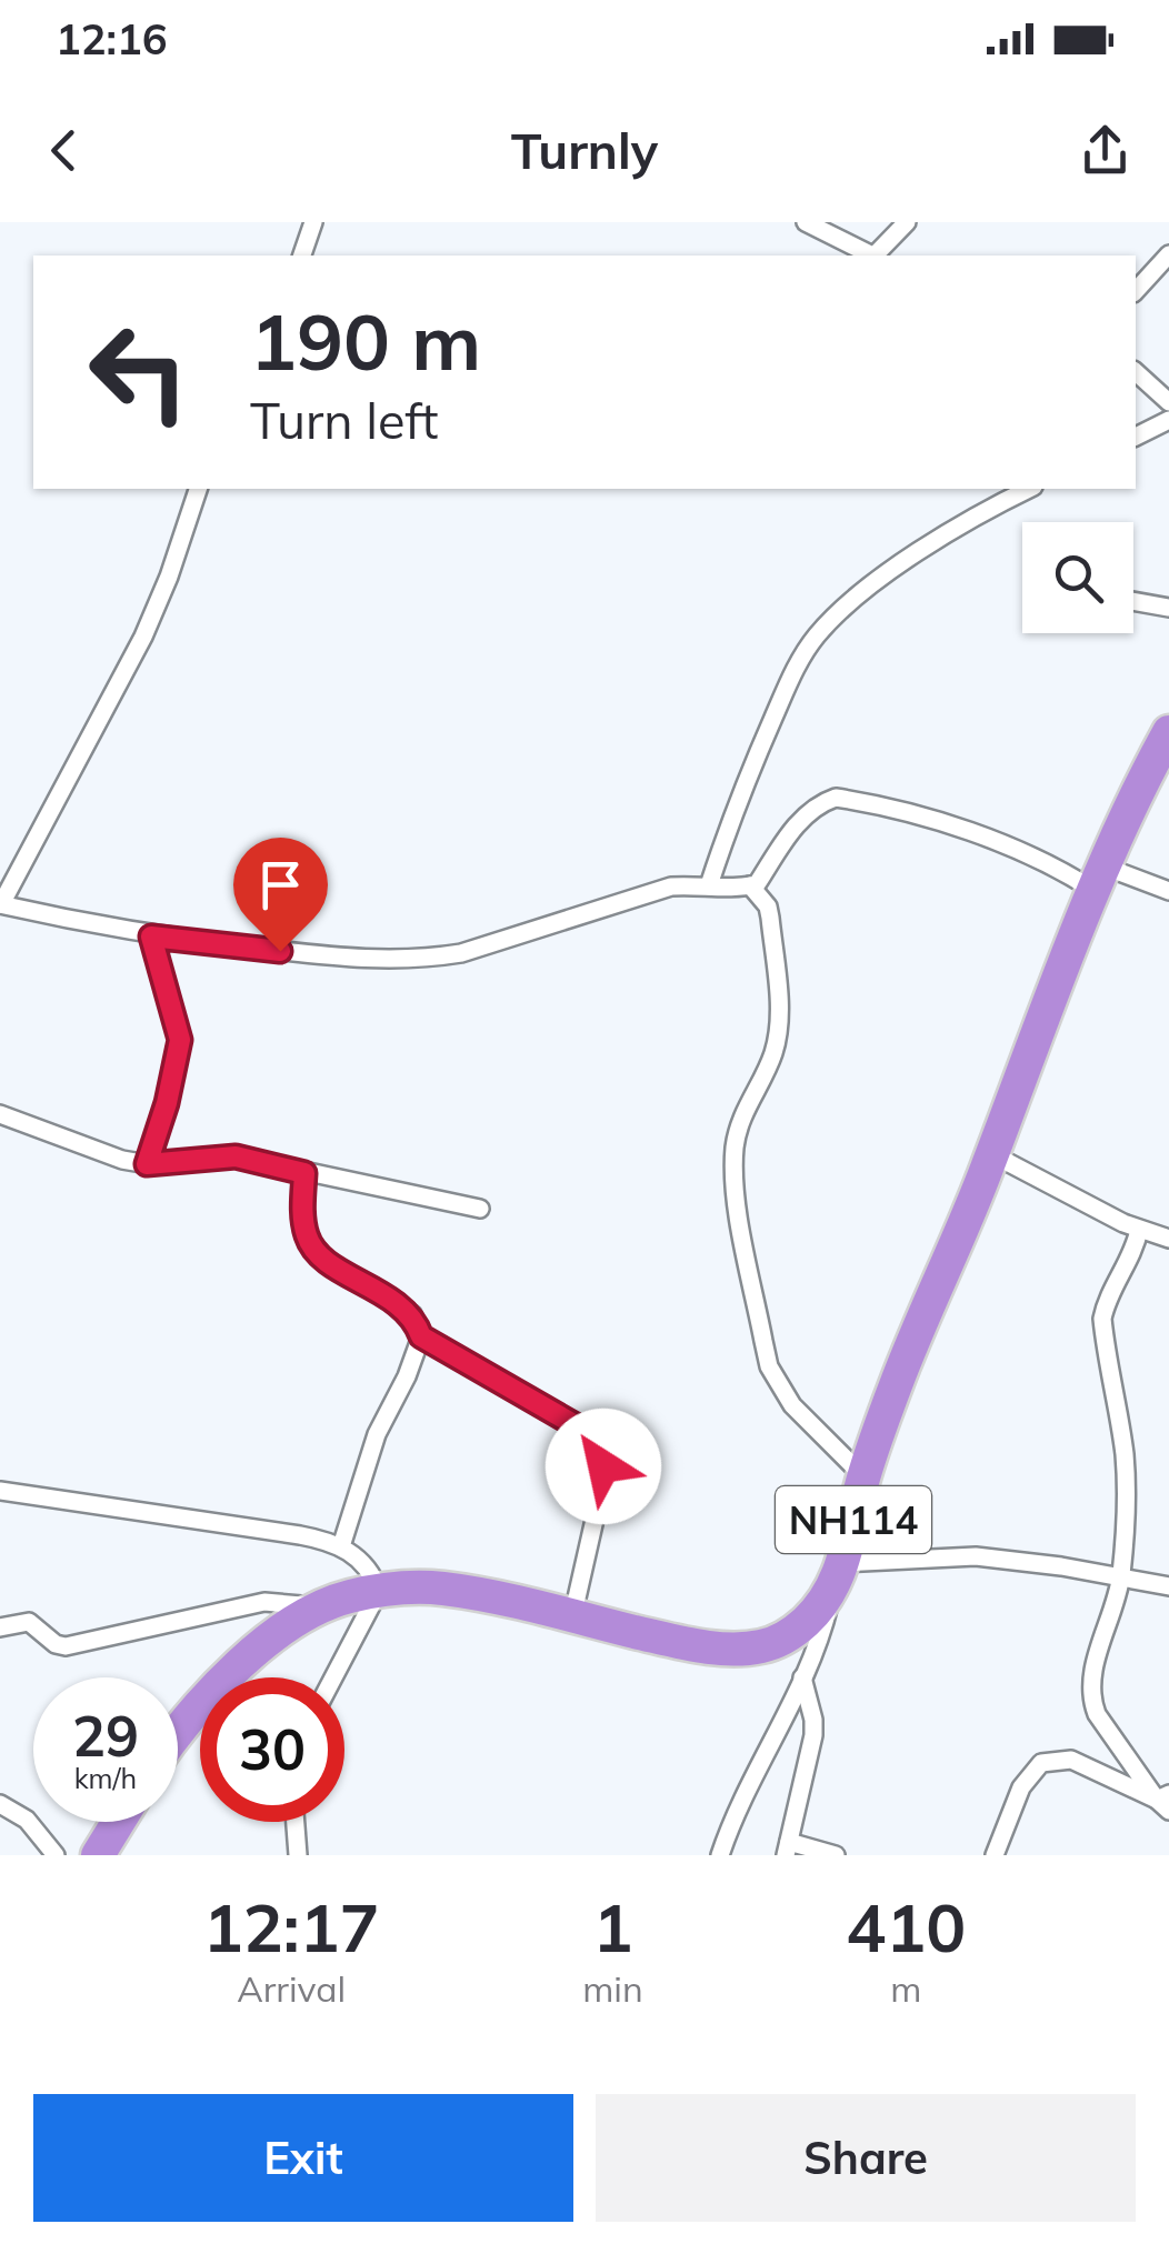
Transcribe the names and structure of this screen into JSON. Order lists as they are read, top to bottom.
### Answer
{
  "streets": {
    "highway": ["NH114"]
  },
  "page": {
    "status": "12:16",
    "header": "Turnly",
    "turn": ["190 m", "Turn left"],
    "speed": "29 km/h",
    "limit": "30",
    "eta": [
      "12:17",
      "Arrival",
      "1",
      "min",
      "410",
      "m"
    ],
    "buttons": ["Exit", "Share"]
  }
}
